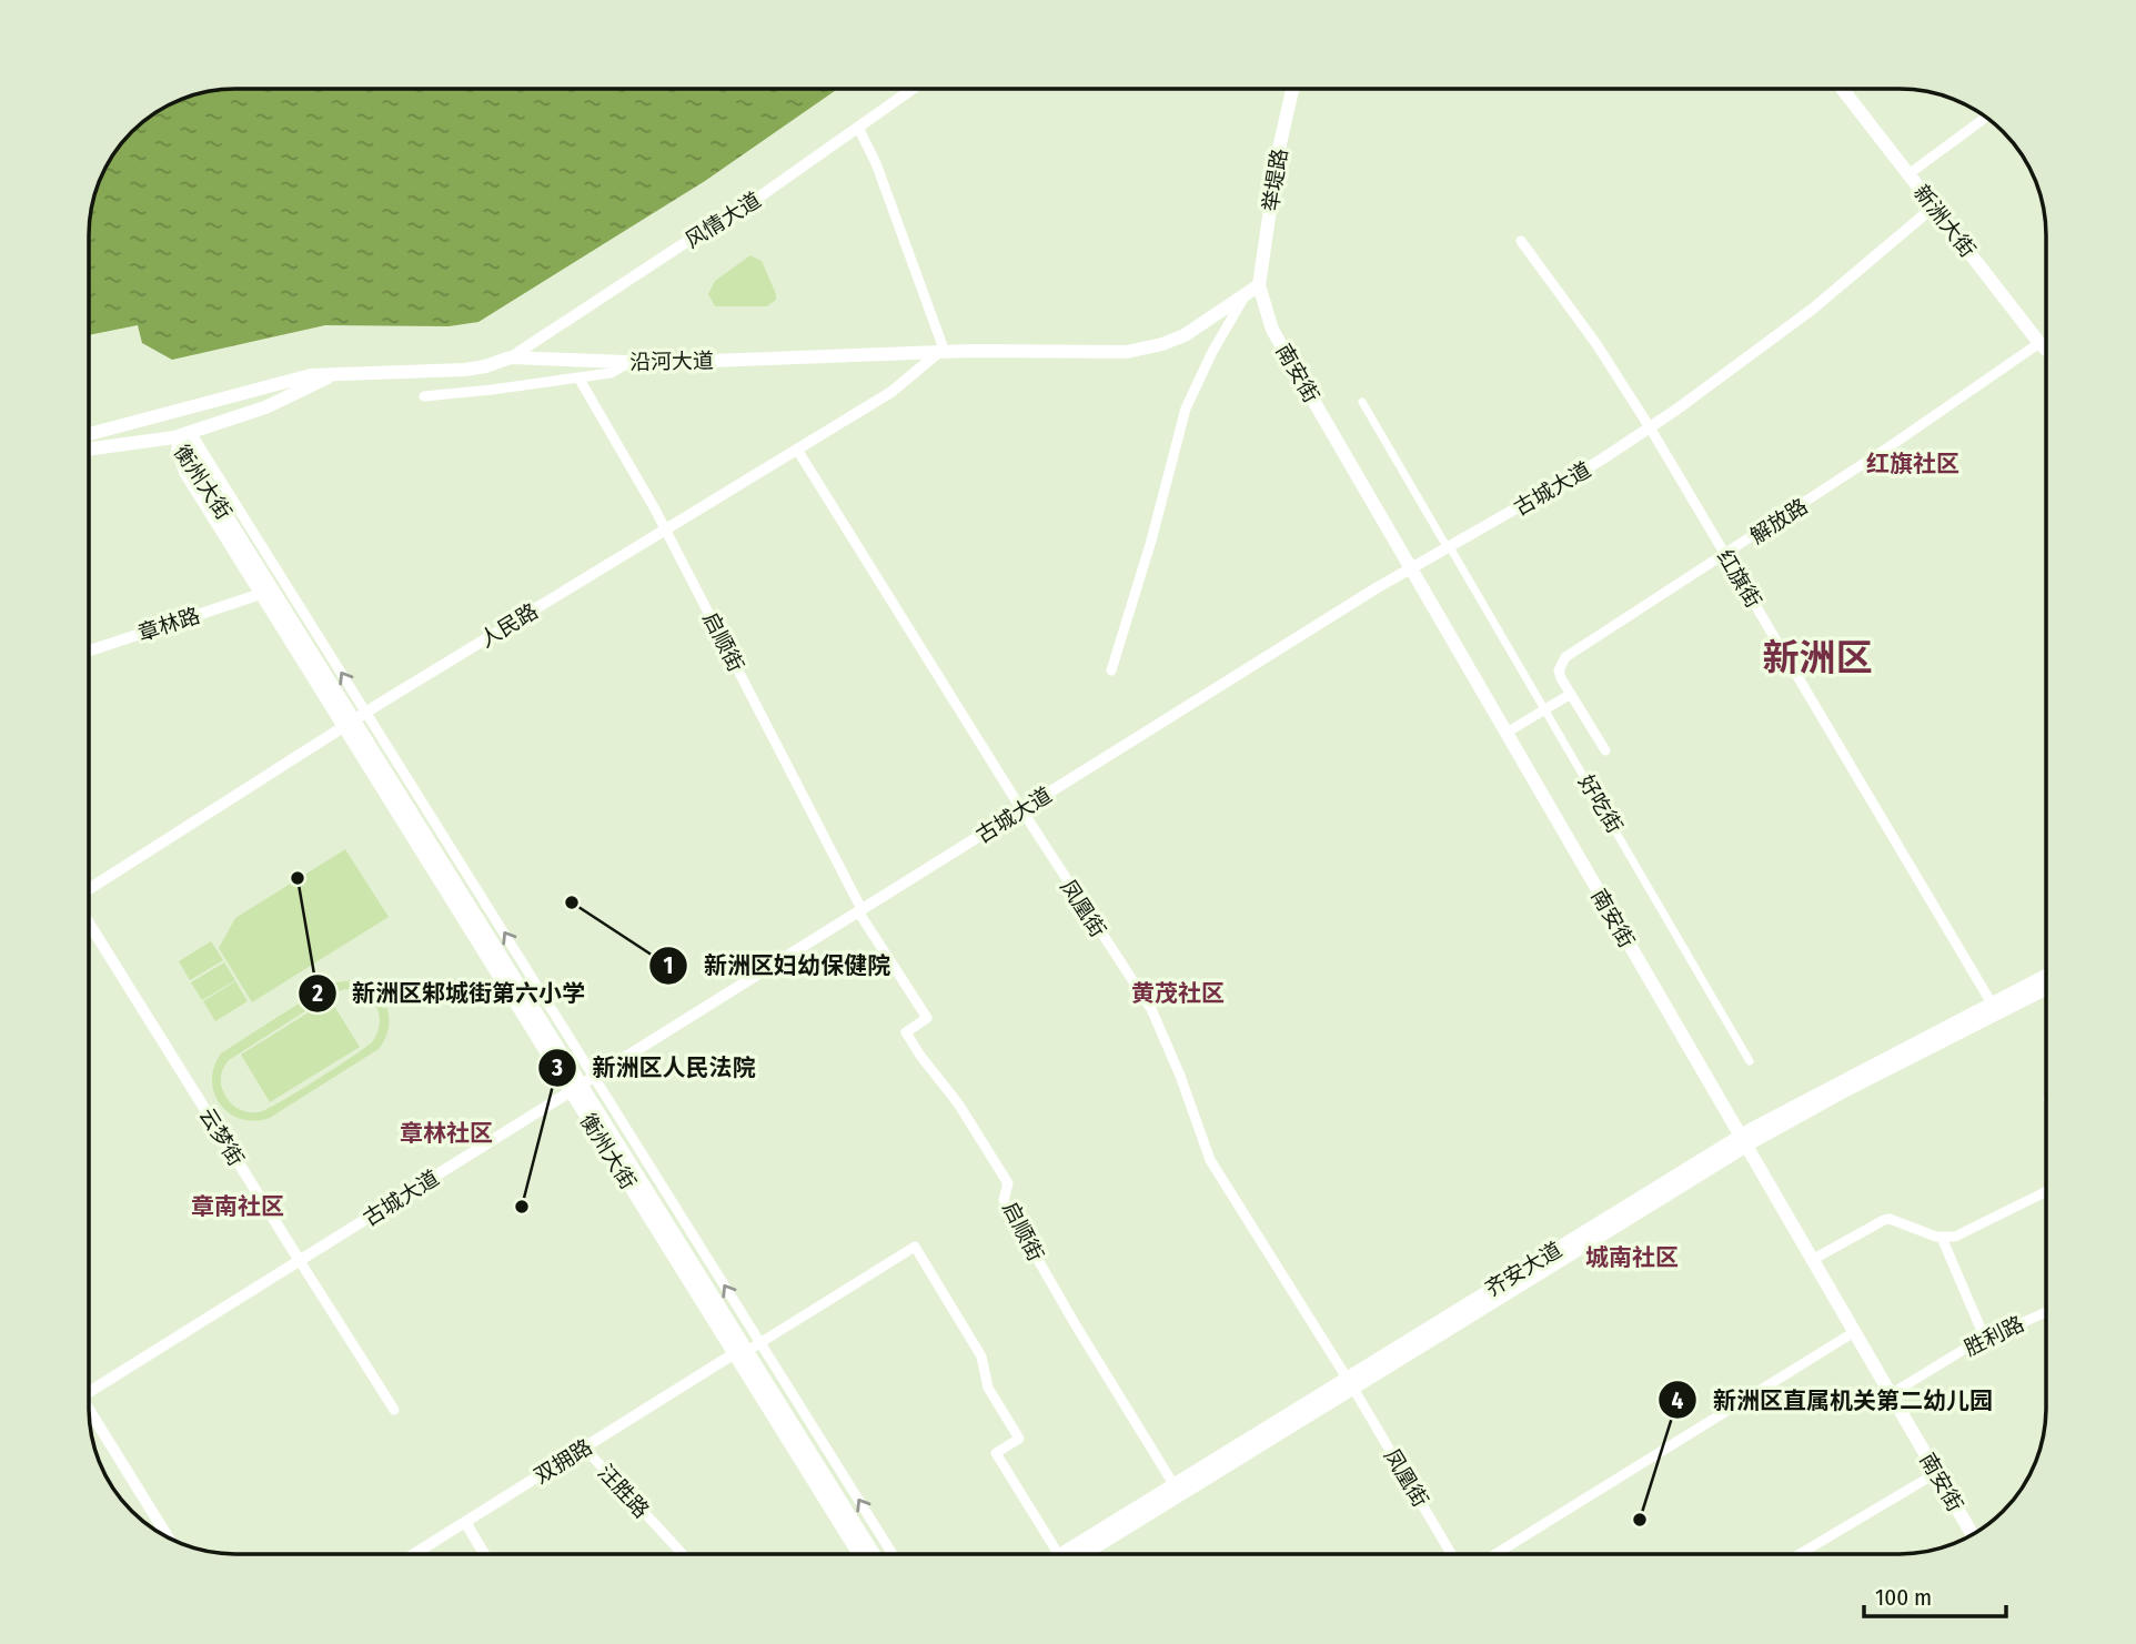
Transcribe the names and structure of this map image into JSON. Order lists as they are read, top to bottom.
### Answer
{
  "streets": {
    "main road": [
      "举堤路",
      "新洲大街",
      "沿河大道",
      "南安街",
      "衡州大街",
      "齐安大道"
    ],
    "street": [
      "风情大道",
      "古城大道",
      "解放路",
      "红旗街",
      "章林路",
      "人民路",
      "启顺街",
      "好吃街",
      "凤凰街",
      "云梦街",
      "胜利路",
      "双拥路",
      "汪胜路"
    ]
  },
  "crossings": [
    ["举堤路", "沿河大道"],
    ["举堤路", "南安街"],
    ["风情大道", "沿河大道"],
    ["新洲大街", "古城大道"],
    ["新洲大街", "解放路"],
    ["沿河大道", "南安街"],
    ["沿河大道", "人民路"],
    ["南安街", "古城大道"],
    ["南安街", "齐安大道"],
    ["南安街", "胜利路"],
    ["衡州大街", "古城大道"],
    ["衡州大街", "章林路"],
    ["衡州大街", "人民路"],
    ["衡州大街", "双拥路"],
    ["古城大道", "红旗街"],
    ["古城大道", "启顺街"],
    ["古城大道", "好吃街"],
    ["古城大道", "凤凰街"],
    ["古城大道", "云梦街"],
    ["解放路", "红旗街"],
    ["红旗街", "齐安大道"],
    ["人民路", "启顺街"],
    ["人民路", "凤凰街"],
    ["启顺街", "齐安大道"],
    ["凤凰街", "齐安大道"],
    ["双拥路", "汪胜路"]
  ],
  "districts": [
    "红旗社区",
    "新洲区",
    "黄茂社区",
    "章林社区",
    "章南社区",
    "城南社区"
  ],
  "places": [
    "新洲区邾城街第六小学",
    "新洲区妇幼保健院",
    "新洲区人民法院",
    "新洲区直属机关第二幼儿园"
  ],
  "scale_bar": "100 m"
}
